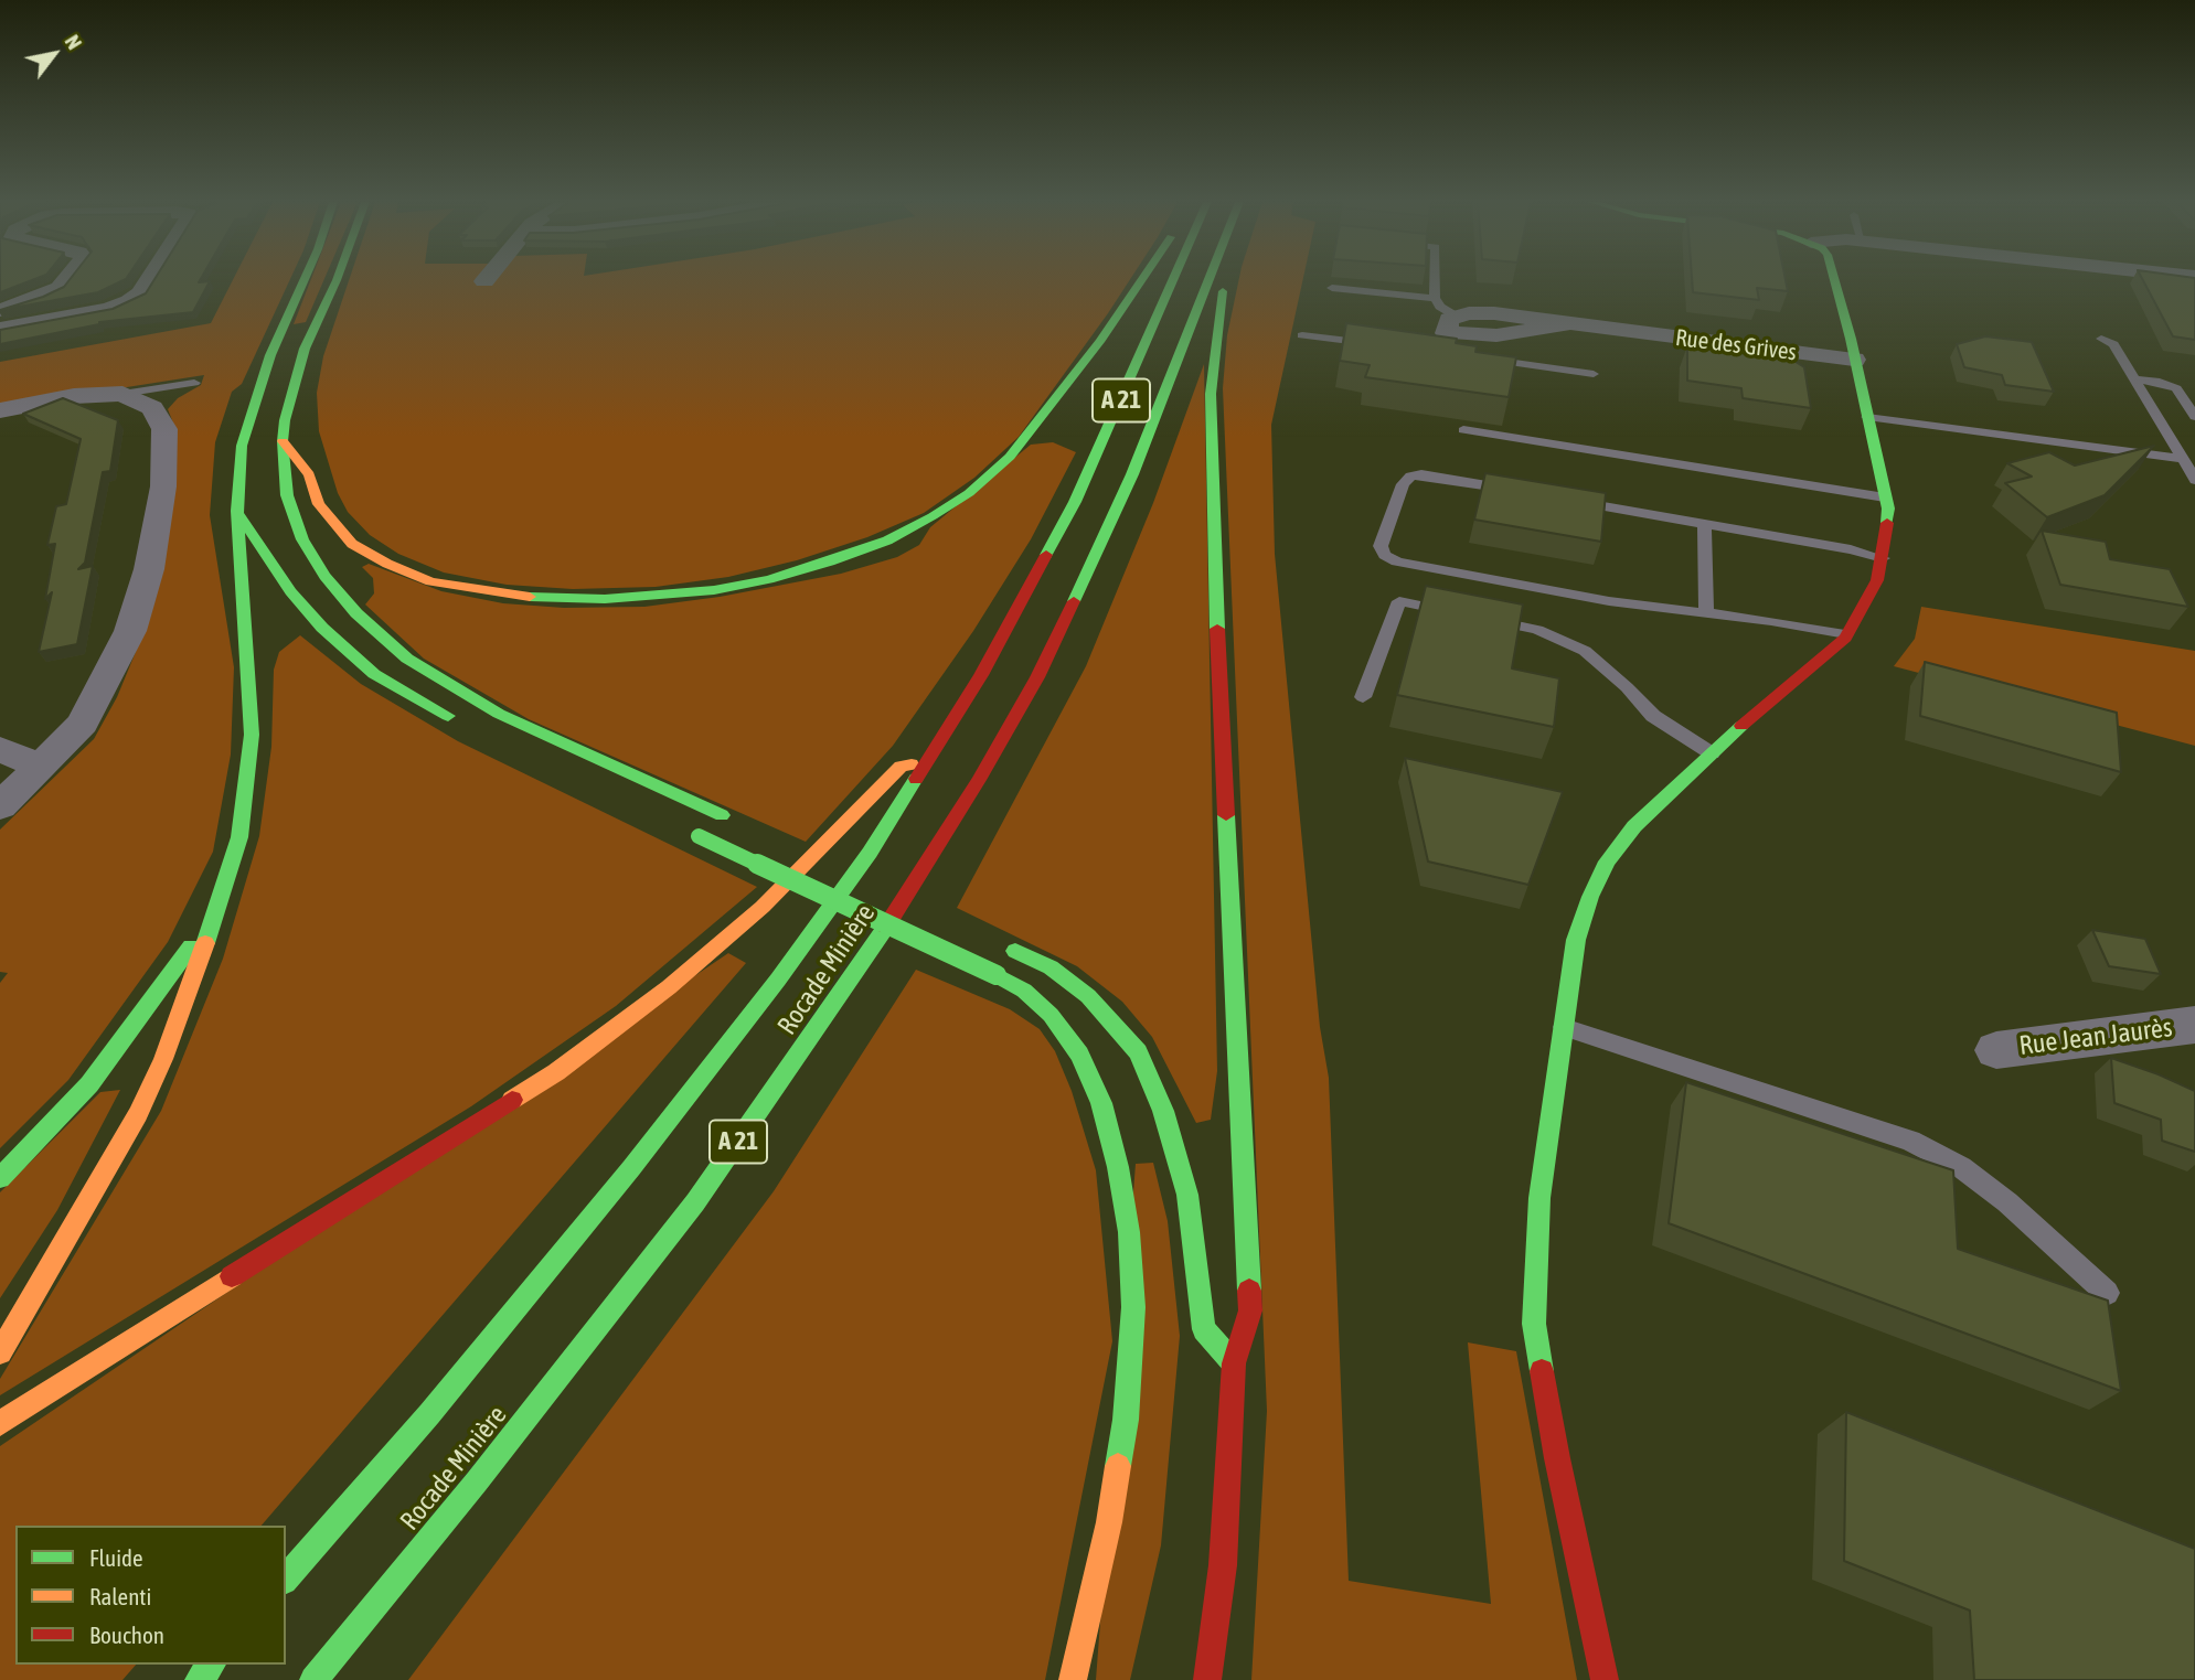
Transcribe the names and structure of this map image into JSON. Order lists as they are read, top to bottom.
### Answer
{
  "streets": {
    "main road": ["A 21", "Rocade Minière"],
    "street": ["Rue des Grives", "Rue Jean Jaurès"]
  },
  "legend": ["Fluide", "Ralenti", "Bouchon"],
  "north": "top right"
}
